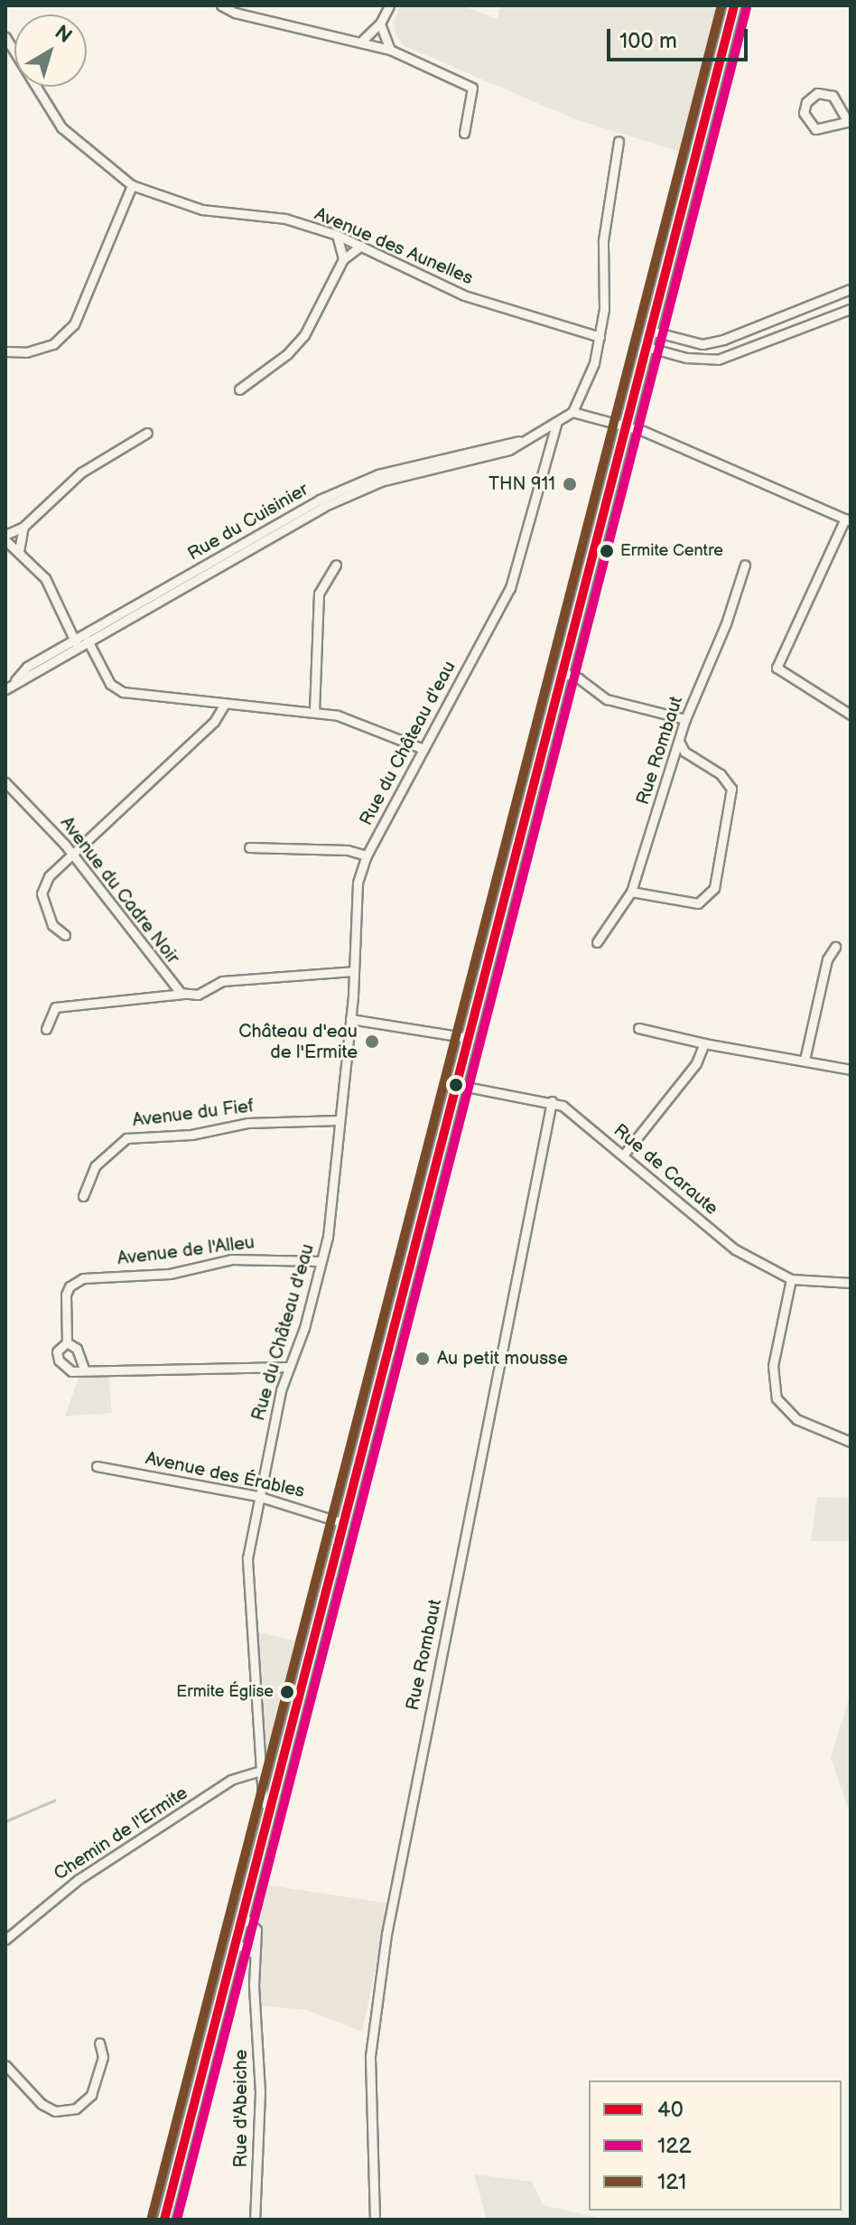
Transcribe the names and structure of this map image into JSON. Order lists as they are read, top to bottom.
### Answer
{
  "streets": {
    "street": [
      "Avenue des Aunelles",
      "Rue du Cuisinier",
      "Rue du Château d'eau",
      "Rue Rombaut",
      "Avenue du Cadre Noir",
      "Avenue du Fief",
      "Rue de Caraute",
      "Avenue de l'Alleu",
      "Avenue des Érables",
      "Chemin de l'Ermite",
      "Rue d'Abeiche"
    ]
  },
  "crossings": [
    ["Rue du Cuisinier", "Rue du Château d'eau"],
    ["Rue du Château d'eau", "Avenue du Fief"],
    ["Rue du Château d'eau", "Avenue de l'Alleu"],
    ["Rue du Château d'eau", "Avenue des Érables"],
    ["Rue du Château d'eau", "Chemin de l'Ermite"],
    ["Rue Rombaut", "Rue de Caraute"]
  ],
  "places": [
    "THN 911",
    "Ermite Centre",
    "Château d'eau de l'Ermite",
    "Au petit mousse",
    "Ermite Église"
  ],
  "lines": ["transit line 40", "transit line 121", "transit line 122"],
  "legend": ["40", "122", "121"],
  "scale_bar": "100 m",
  "north": "top right"
}
